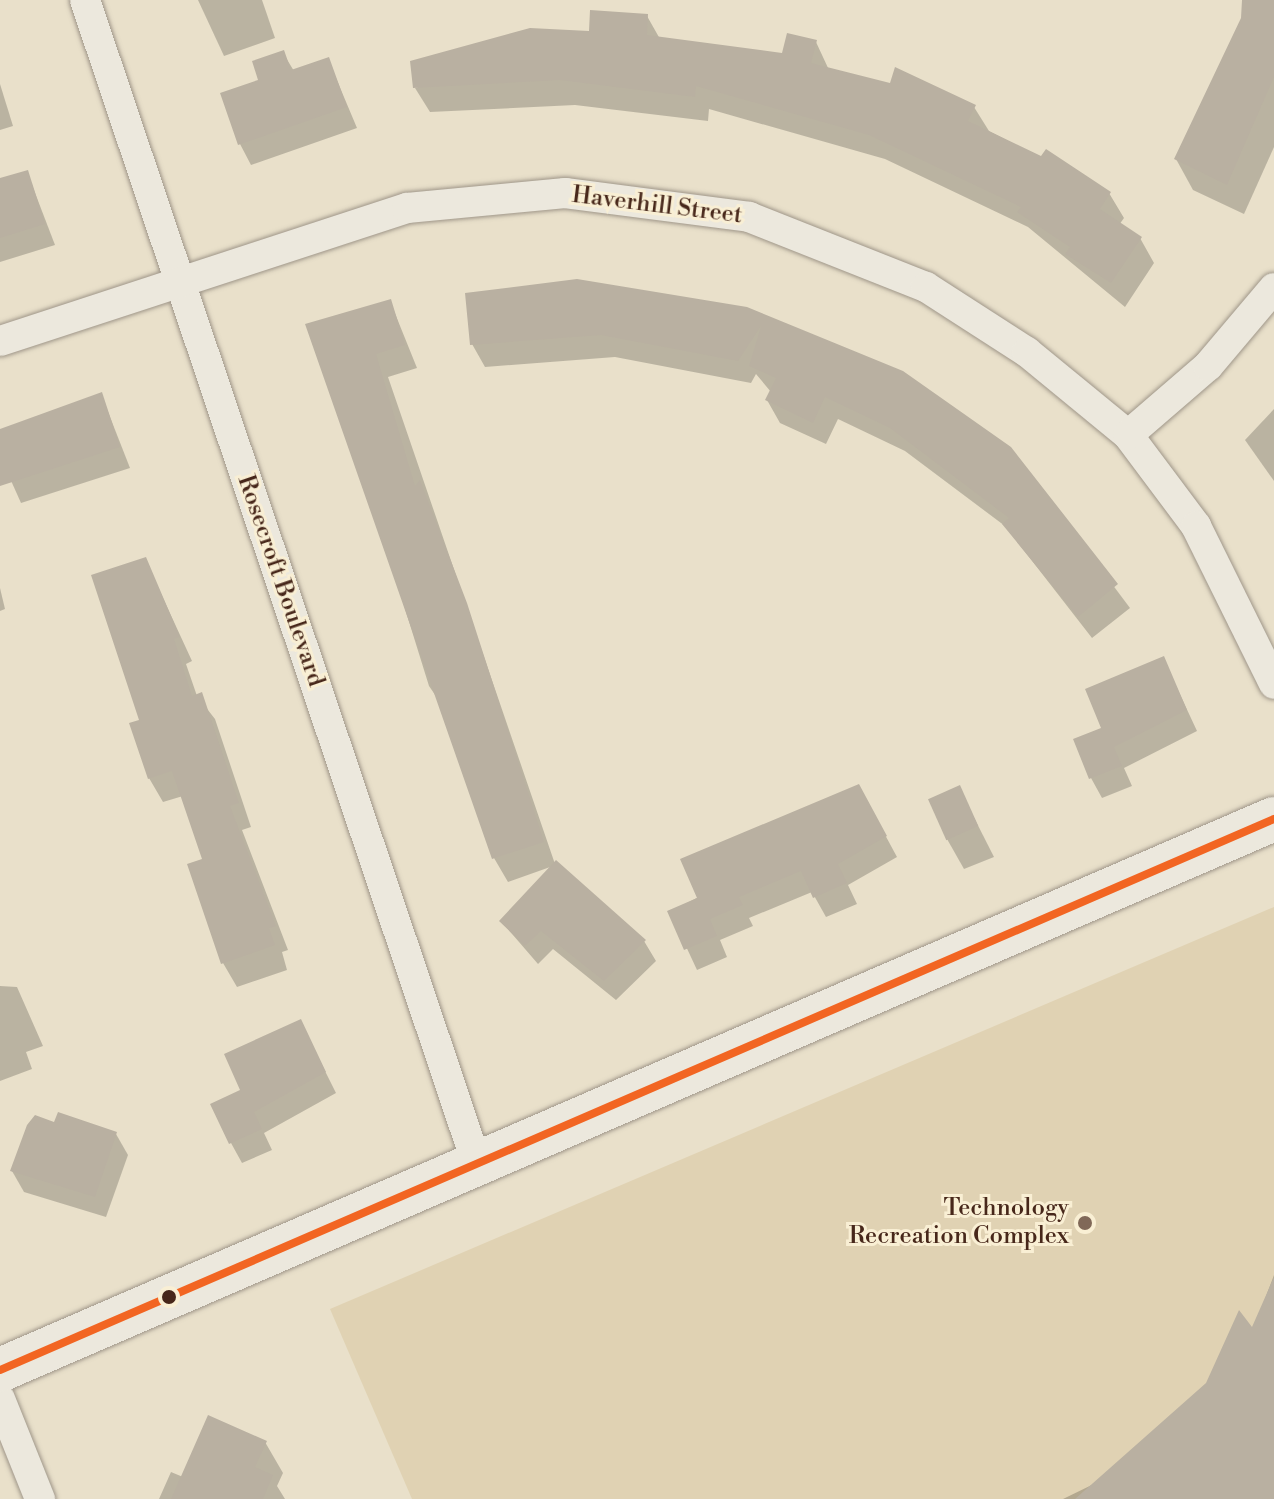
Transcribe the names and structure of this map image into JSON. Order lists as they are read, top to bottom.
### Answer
{
  "streets": {
    "street": ["Haverhill Street", "Rosecroft Boulevard"]
  },
  "crossings": [
    ["Haverhill Street", "Rosecroft Boulevard"]
  ],
  "places": ["Technology Recreation Complex"]
}
